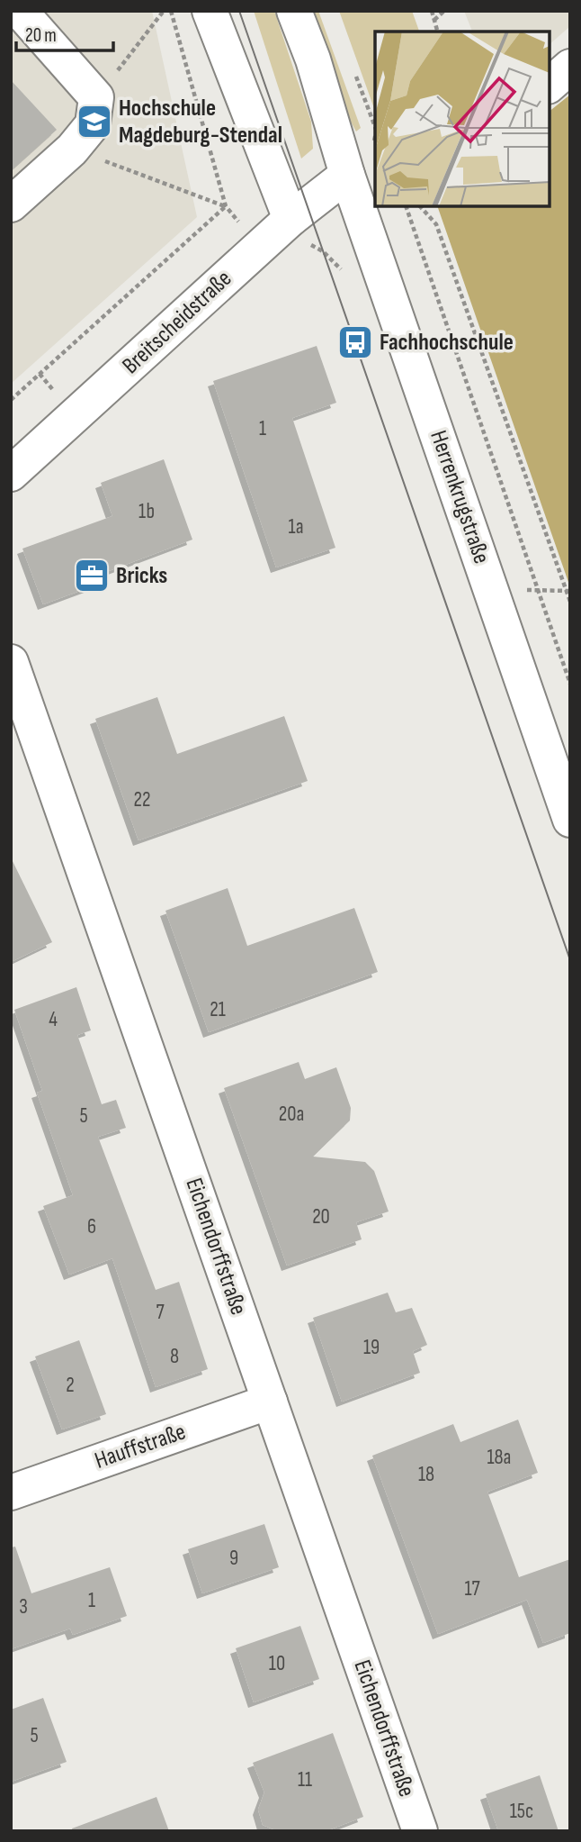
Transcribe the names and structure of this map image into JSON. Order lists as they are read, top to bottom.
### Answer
{
  "streets": {
    "street": [
      "Breitscheidstraße",
      "Herrenkrugstraße",
      "Eichendorffstraße",
      "Hauffstraße"
    ]
  },
  "crossings": [
    ["Breitscheidstraße", "Herrenkrugstraße"],
    ["Eichendorffstraße", "Hauffstraße"]
  ],
  "places": {
    "school or university": ["Hochschule Magdeburg-Stendal"],
    "bus stop": ["Fachhochschule"],
    "office": ["Bricks"]
  },
  "house_numbers": [
    "1",
    "1b",
    "1a",
    "22",
    "21",
    "4",
    "20a",
    "5",
    "20",
    "6",
    "7",
    "19",
    "8",
    "2",
    "18a",
    "18",
    "9",
    "17",
    "1",
    "3",
    "10",
    "5",
    "11",
    "15c"
  ],
  "scale_bar": "20 m"
}
